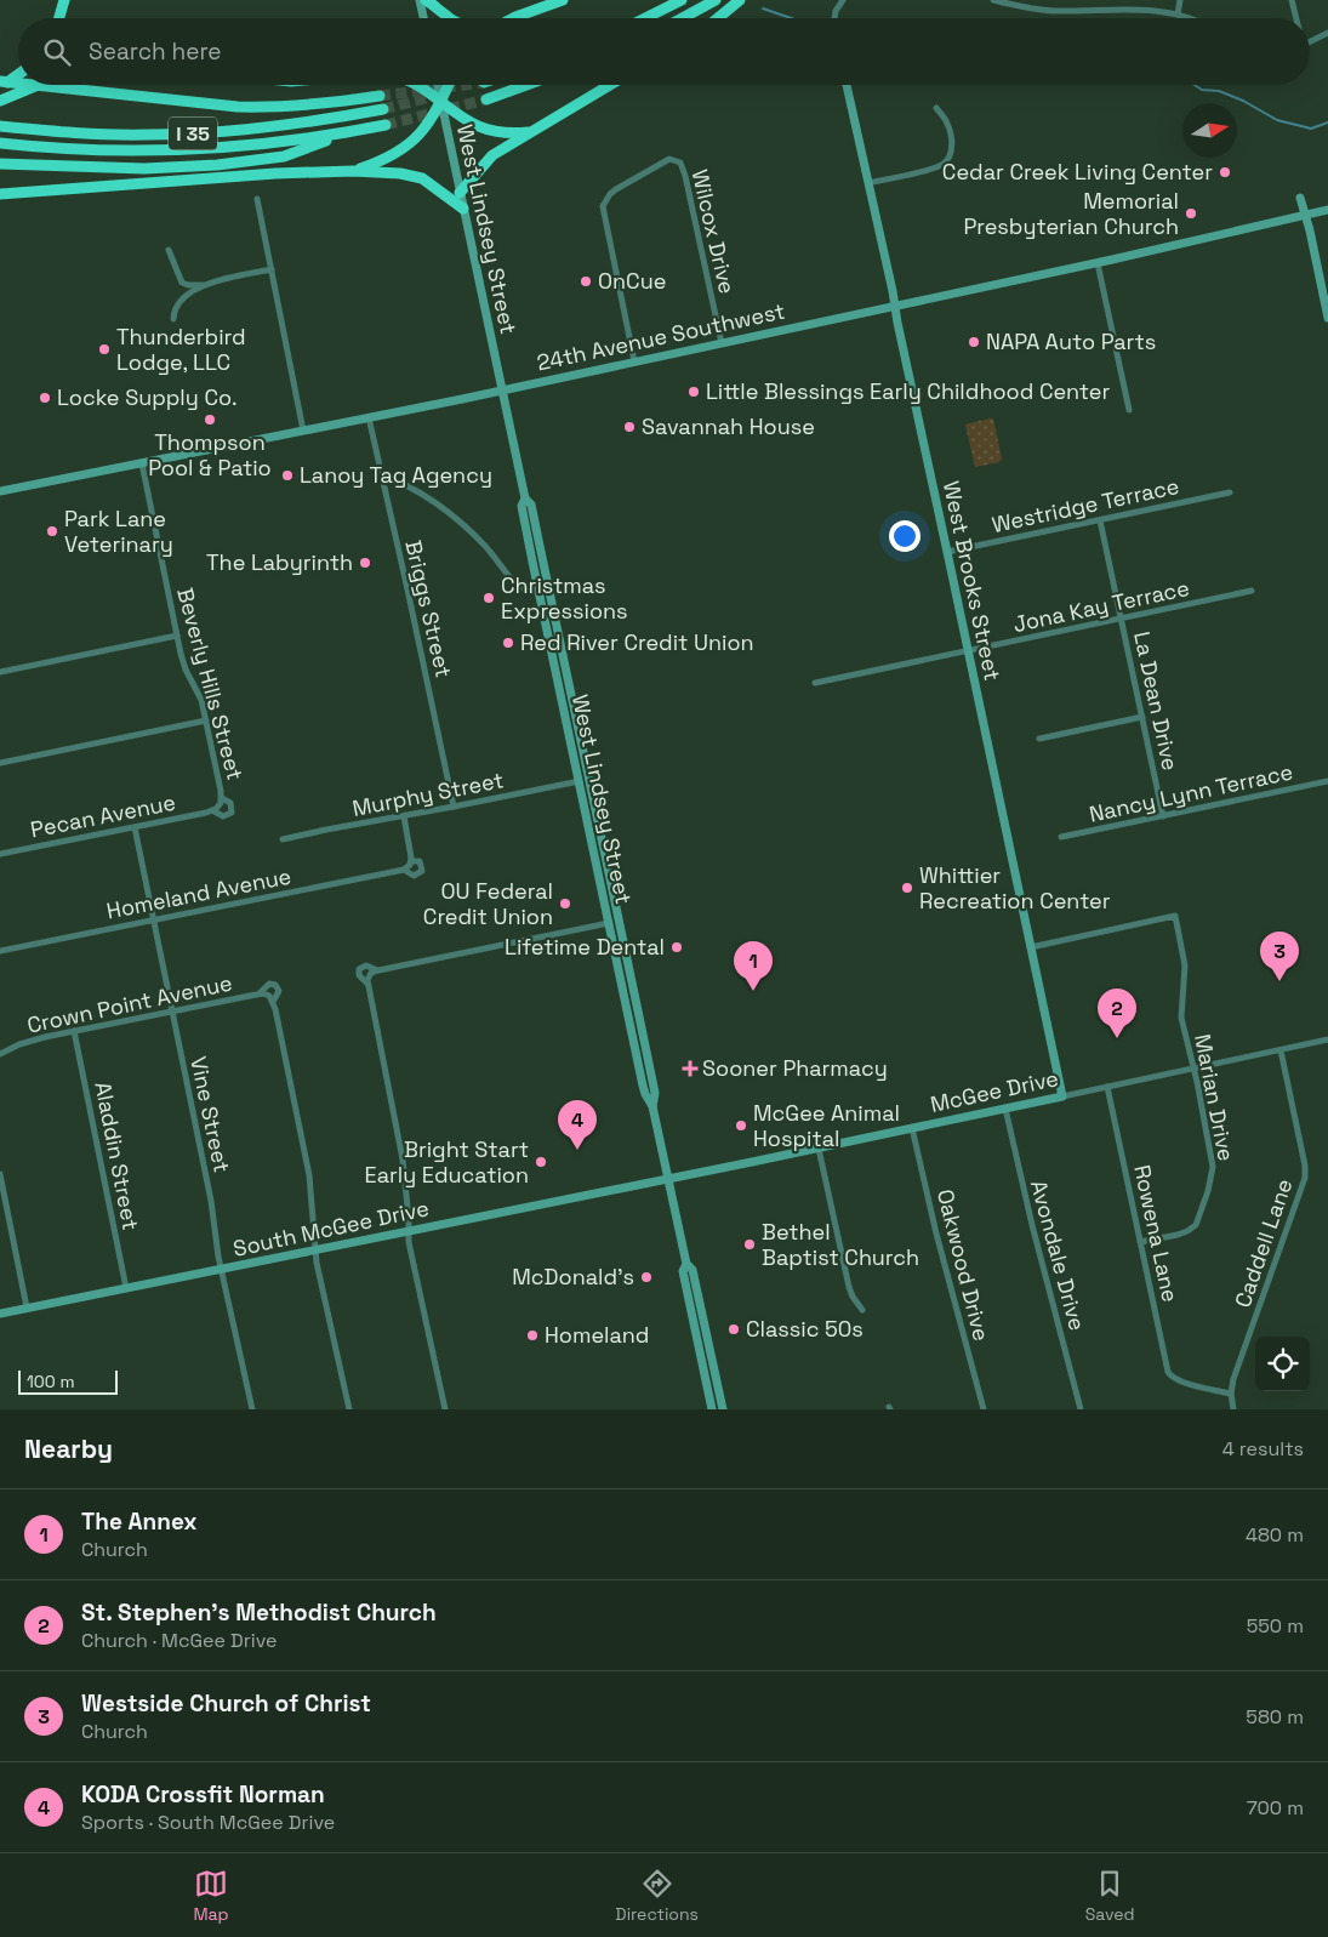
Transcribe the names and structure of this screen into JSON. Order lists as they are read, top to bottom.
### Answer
{
  "streets": {
    "highway": ["I 35"],
    "street": [
      "West Lindsey Street",
      "Wilcox Drive",
      "24th Avenue Southwest",
      "Westridge Terrace",
      "West Brooks Street",
      "Jona Kay Terrace",
      "Briggs Street",
      "Beverly Hills Street",
      "La Dean Drive",
      "Nancy Lynn Terrace",
      "Murphy Street",
      "Pecan Avenue",
      "Homeland Avenue",
      "Crown Point Avenue",
      "McGee Drive",
      "Marian Drive",
      "Vine Street",
      "Aladdin Street",
      "South McGee Drive",
      "Rowena Lane",
      "Caddell Lane",
      "Avondale Drive",
      "Oakwood Drive"
    ]
  },
  "crossings": [
    ["West Lindsey Street", "24th Avenue Southwest"],
    ["West Lindsey Street", "Murphy Street"],
    ["West Lindsey Street", "McGee Drive"],
    ["West Lindsey Street", "South McGee Drive"],
    ["Wilcox Drive", "24th Avenue Southwest"],
    ["24th Avenue Southwest", "West Brooks Street"],
    ["24th Avenue Southwest", "Briggs Street"],
    ["24th Avenue Southwest", "Beverly Hills Street"],
    ["Westridge Terrace", "West Brooks Street"],
    ["Westridge Terrace", "La Dean Drive"],
    ["West Brooks Street", "Jona Kay Terrace"],
    ["West Brooks Street", "McGee Drive"],
    ["West Brooks Street", "Marian Drive"],
    ["Jona Kay Terrace", "La Dean Drive"],
    ["Briggs Street", "Murphy Street"],
    ["Beverly Hills Street", "Pecan Avenue"],
    ["La Dean Drive", "Nancy Lynn Terrace"],
    ["Murphy Street", "Homeland Avenue"],
    ["Pecan Avenue", "Vine Street"],
    ["Homeland Avenue", "Vine Street"],
    ["Crown Point Avenue", "Vine Street"],
    ["Crown Point Avenue", "Aladdin Street"],
    ["McGee Drive", "Marian Drive"],
    ["McGee Drive", "South McGee Drive"],
    ["McGee Drive", "Rowena Lane"],
    ["McGee Drive", "Caddell Lane"],
    ["McGee Drive", "Avondale Drive"],
    ["McGee Drive", "Oakwood Drive"],
    ["Marian Drive", "Rowena Lane"],
    ["Vine Street", "South McGee Drive"],
    ["Aladdin Street", "South McGee Drive"],
    ["Rowena Lane", "Caddell Lane"]
  ],
  "places": {
    "other": [
      "Cedar Creek Living Center",
      "Memorial Presbyterian Church",
      "OnCue",
      "NAPA Auto Parts",
      "Thunderbird Lodge, LLC",
      "Little Blessings Early Childhood Center",
      "Locke Supply Co.",
      "Thompson Pool & Patio",
      "Savannah House",
      "Lanoy Tag Agency",
      "Park Lane Veterinary",
      "The Labyrinth",
      "Christmas Expressions",
      "Red River Credit Union",
      "Whittier Recreation Center",
      "OU Federal Credit Union",
      "Lifetime Dental",
      "McGee Animal Hospital",
      "Bright Start Early Education",
      "Bethel Baptist Church",
      "McDonald's",
      "Classic 50s",
      "Homeland"
    ],
    "health": ["Sooner Pharmacy"]
  },
  "scale_bar": "100 m",
  "north": "right",
  "page": {
    "search": "Search here",
    "pins": [
      "3",
      "1",
      "2",
      "4"
    ],
    "scale": "100 m",
    "heading": ["Nearby", "4 results"],
    "list": [
      {
        "mark": "1",
        "name": "The Annex",
        "note": "Church",
        "value": "480 m"
      },
      {
        "mark": "2",
        "name": "St. Stephen's Methodist Church",
        "note": "Church · McGee Drive",
        "value": "550 m"
      },
      {
        "mark": "3",
        "name": "Westside Church of Christ",
        "note": "Church",
        "value": "580 m"
      },
      {
        "mark": "4",
        "name": "KODA Crossfit Norman",
        "note": "Sports · South McGee Drive",
        "value": "700 m"
      }
    ],
    "nav": ["Map", "Directions", "Saved"]
  }
}
